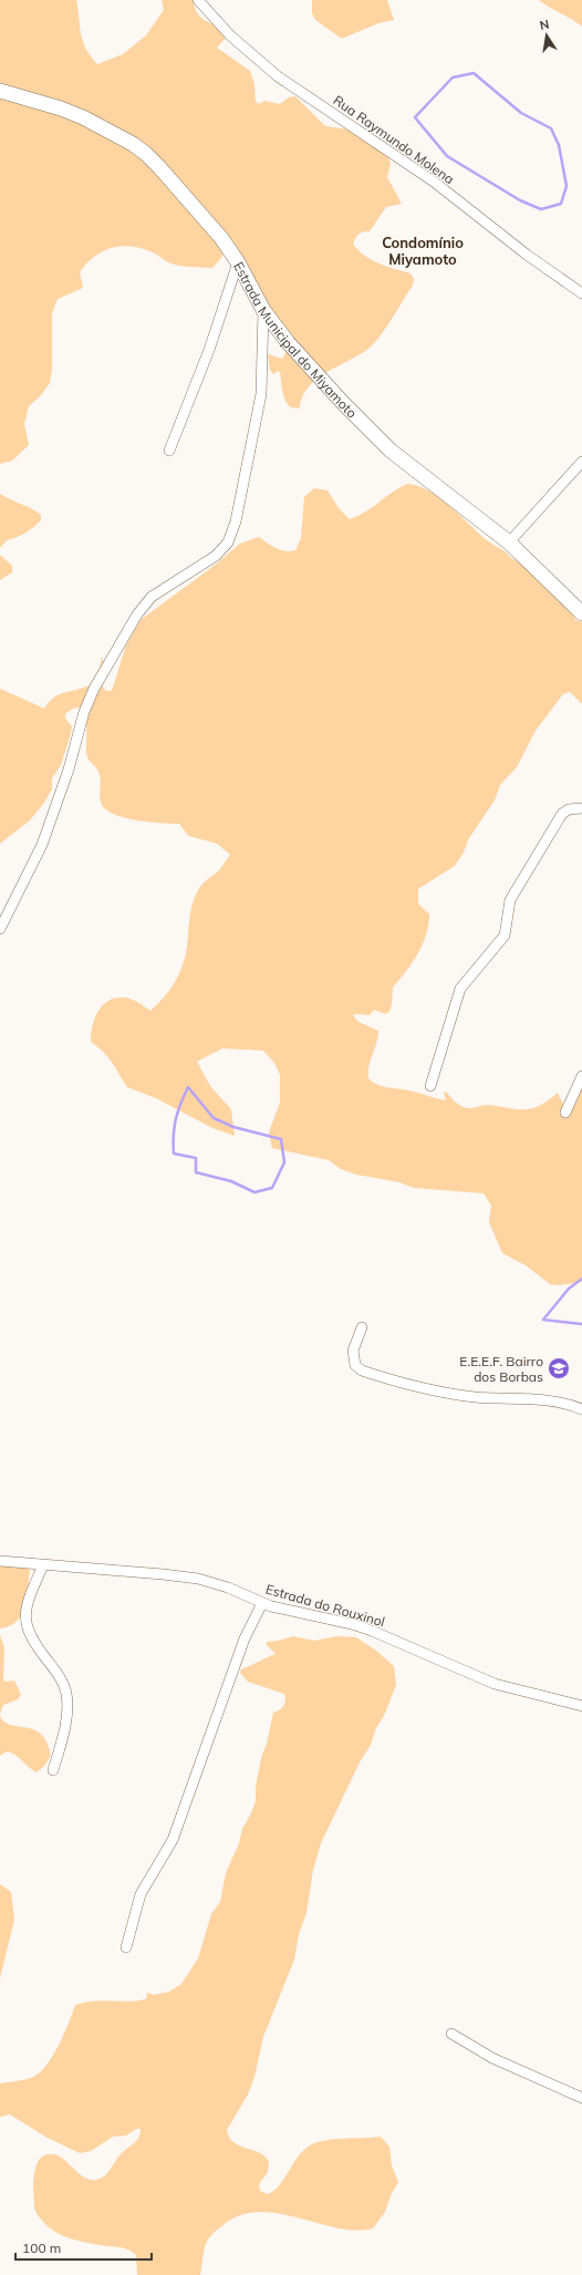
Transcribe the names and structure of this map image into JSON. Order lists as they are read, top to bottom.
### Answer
{
  "streets": {
    "street": ["Rua Raymundo Molena", "Estrada Municipal do Miyamoto", "Estrada do Rouxinol"]
  },
  "districts": ["Condomínio Miyamoto"],
  "places": {
    "school or university": ["E.E.E.F. Bairro dos Borbas"]
  },
  "scale_bar": "100 m",
  "north": "top"
}
